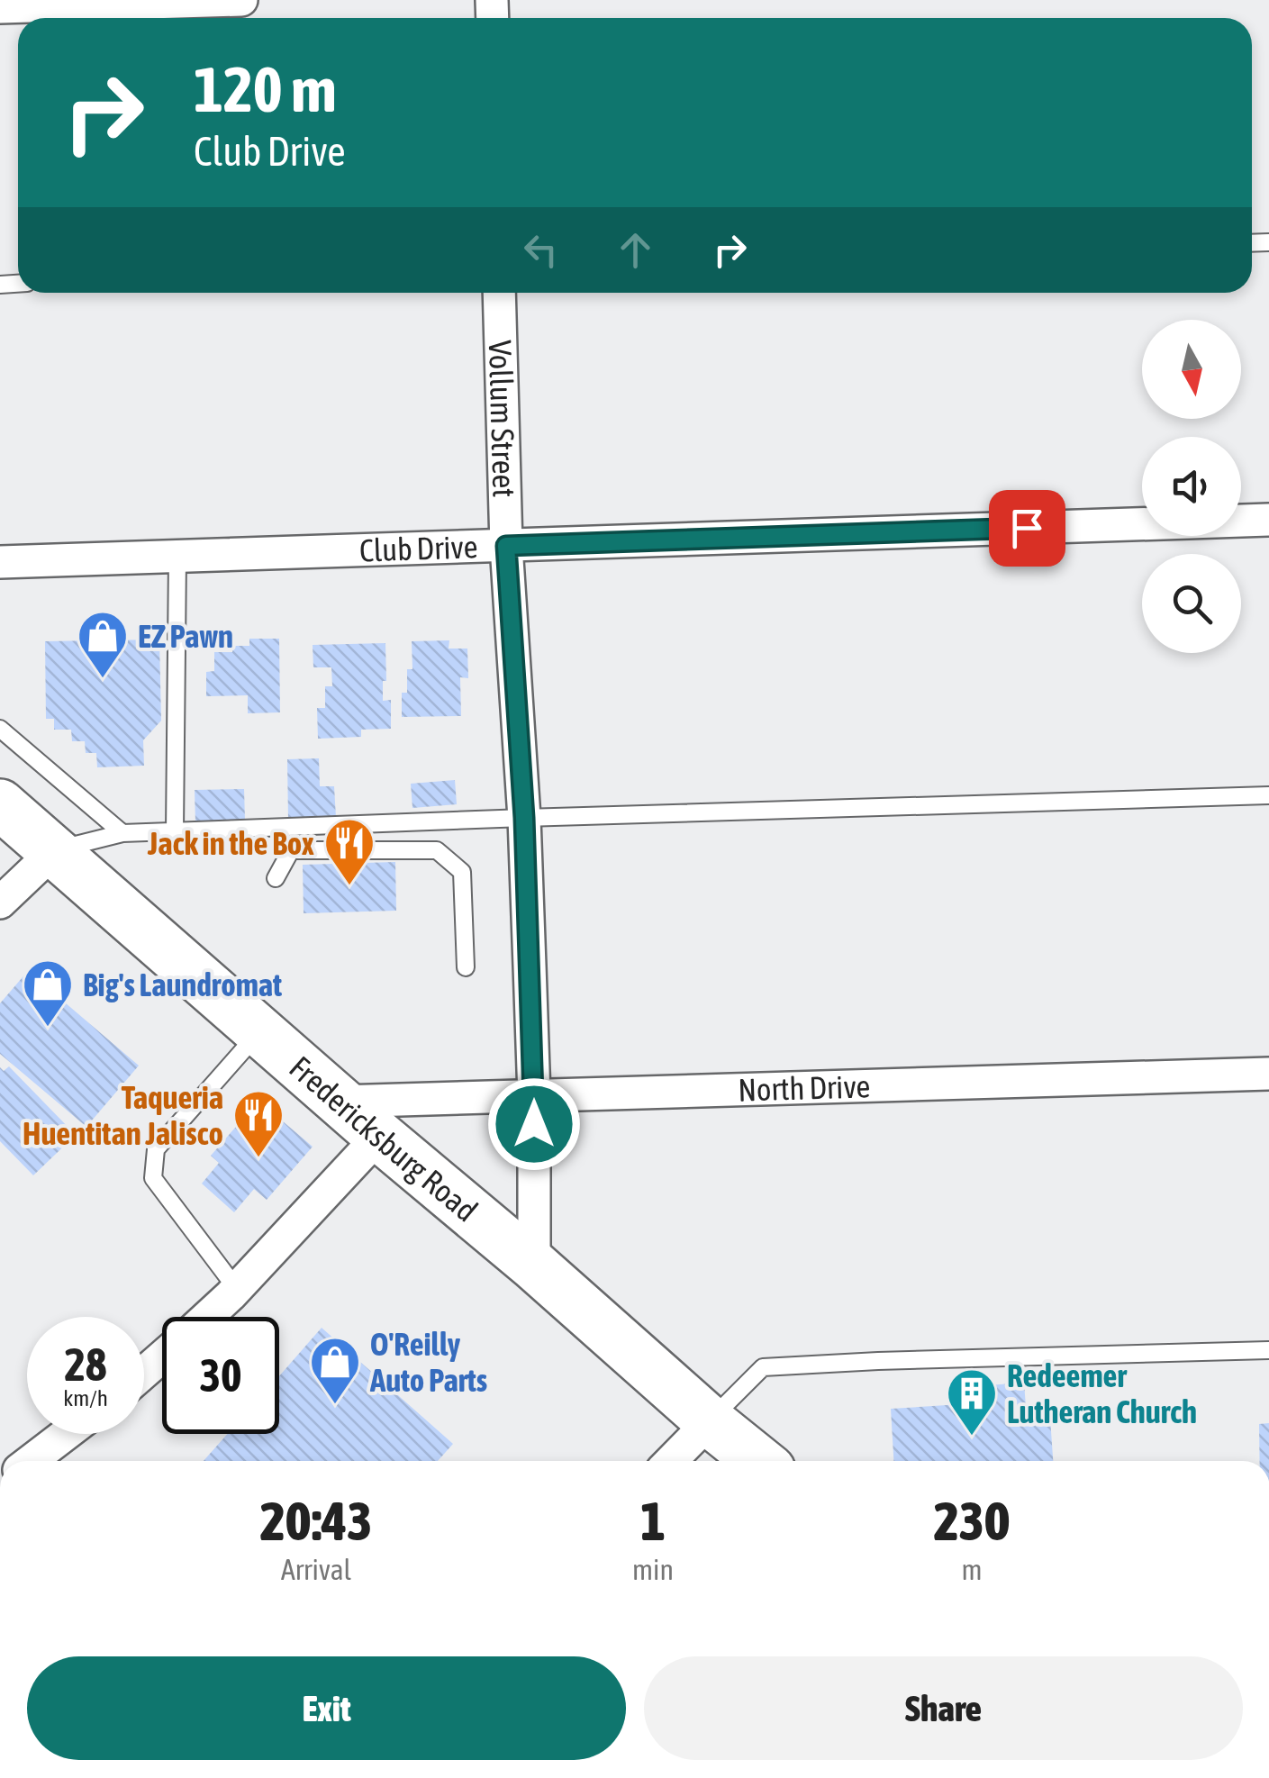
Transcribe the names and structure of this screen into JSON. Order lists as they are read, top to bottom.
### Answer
{
  "streets": {
    "main road": ["Fredericksburg Road"],
    "street": ["Vollum Street", "Club Drive", "North Drive"]
  },
  "crossings": [
    ["Vollum Street", "Club Drive"],
    ["Vollum Street", "North Drive"],
    ["Vollum Street", "Fredericksburg Road"],
    ["North Drive", "Fredericksburg Road"]
  ],
  "places": {
    "shop": ["EZ Pawn", "Big's Laundromat", "O'Reilly Auto Parts"],
    "restaurant": ["Jack in the Box", "Taqueria Huentitan Jalisco"],
    "building": ["Redeemer Lutheran Church"]
  },
  "north": "bottom",
  "page": {
    "turn": ["120 m", "Club Drive"],
    "speed": "28 km/h",
    "limit": "30",
    "eta": [
      "20:43",
      "Arrival",
      "1",
      "min",
      "230",
      "m"
    ],
    "buttons": ["Exit", "Share"]
  }
}
